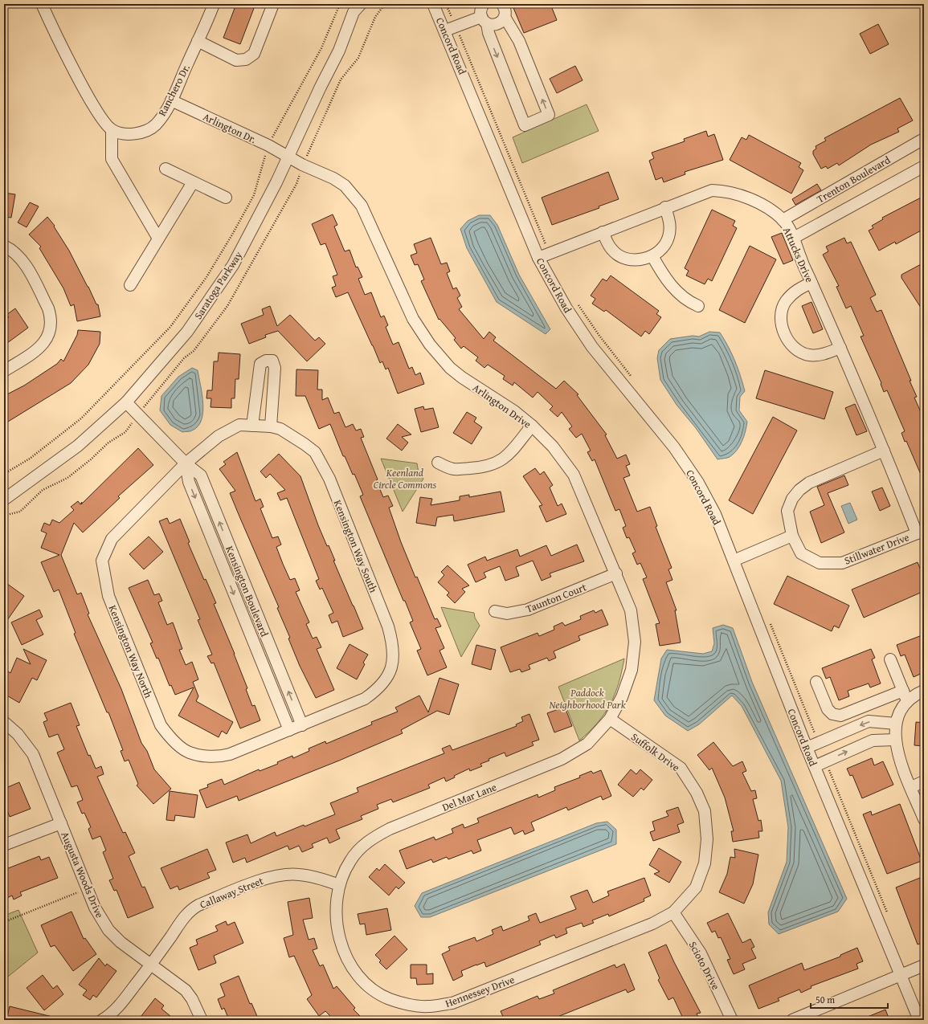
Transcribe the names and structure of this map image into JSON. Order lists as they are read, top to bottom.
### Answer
{
  "streets": {
    "street": [
      "Concord Road",
      "Ranchero Dr.",
      "Arlington Dr.",
      "Trenton Boulevard",
      "Attucks Drive",
      "Saratoga Parkway",
      "Arlington Drive",
      "Kensington Way South",
      "Stillwater Drive",
      "Kensington Boulevard",
      "Taunton Court",
      "Kensington Way North",
      "Suffolk Drive",
      "Del Mar Lane",
      "Augusta Woods Drive",
      "Callaway Street",
      "Scioto Drive",
      "Hennessey Drive"
    ]
  },
  "crossings": [
    ["Concord Road", "Attucks Drive"],
    ["Ranchero Dr.", "Arlington Dr."],
    ["Arlington Dr.", "Saratoga Parkway"],
    ["Arlington Dr.", "Arlington Drive"],
    ["Trenton Boulevard", "Attucks Drive"],
    ["Attucks Drive", "Stillwater Drive"],
    ["Saratoga Parkway", "Arlington Drive"],
    ["Saratoga Parkway", "Kensington Boulevard"],
    ["Arlington Drive", "Taunton Court"],
    ["Arlington Drive", "Suffolk Drive"],
    ["Arlington Drive", "Del Mar Lane"],
    ["Kensington Way South", "Kensington Boulevard"],
    ["Kensington Way South", "Kensington Way North"],
    ["Kensington Boulevard", "Kensington Way North"],
    ["Suffolk Drive", "Del Mar Lane"],
    ["Suffolk Drive", "Scioto Drive"],
    ["Suffolk Drive", "Hennessey Drive"],
    ["Del Mar Lane", "Callaway Street"],
    ["Del Mar Lane", "Hennessey Drive"],
    ["Augusta Woods Drive", "Callaway Street"],
    ["Callaway Street", "Hennessey Drive"],
    ["Scioto Drive", "Hennessey Drive"]
  ],
  "parks": ["Keenland Circle Commons", "Paddock Neighborhood Park"],
  "scale_bar": "50 m"
}
